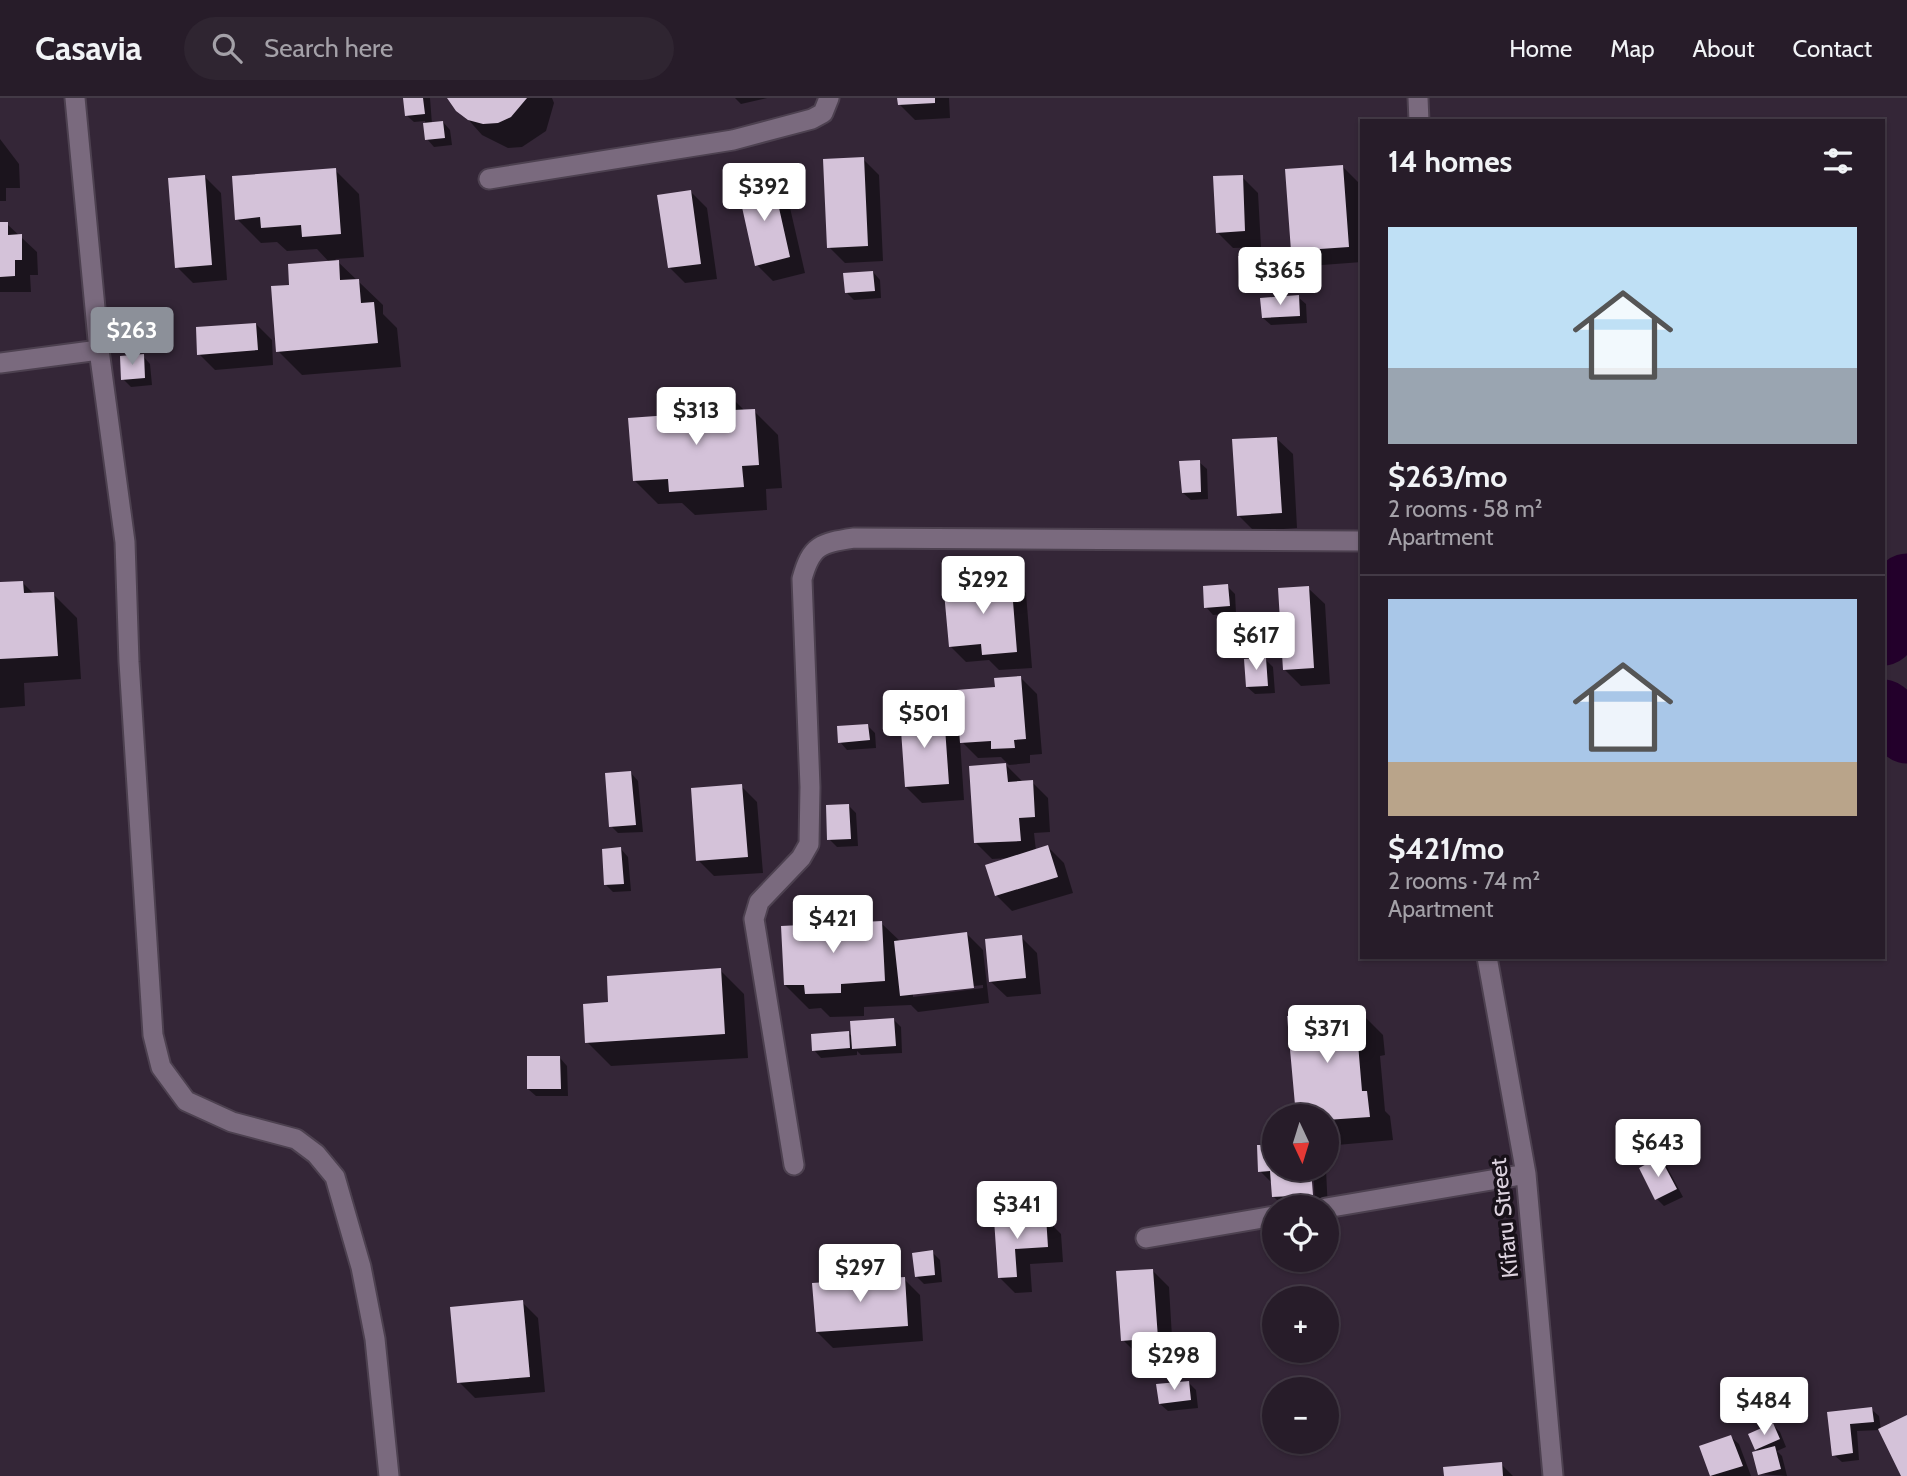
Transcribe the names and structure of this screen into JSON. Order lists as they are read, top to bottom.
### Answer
{
  "streets": {
    "street": ["Kifaru Street"]
  },
  "north": "bottom",
  "page": {
    "header": "Casavia",
    "search": "Search here",
    "nav": [
      "Home",
      "Map",
      "About",
      "Contact"
    ],
    "heading": "14 homes",
    "price": [
      "$392",
      "$365",
      "$263",
      "$313",
      "$292",
      "$617",
      "$501",
      "$421",
      "$371",
      "$643",
      "$341",
      "$297",
      "$298",
      "$484"
    ],
    "list": [
      {
        "name": "$263/mo",
        "note": "2 rooms · 58 m² · Apartment"
      },
      {
        "name": "$421/mo",
        "note": "2 rooms · 74 m² · Apartment"
      }
    ],
    "map_buttons": ["+", "−"]
  }
}
